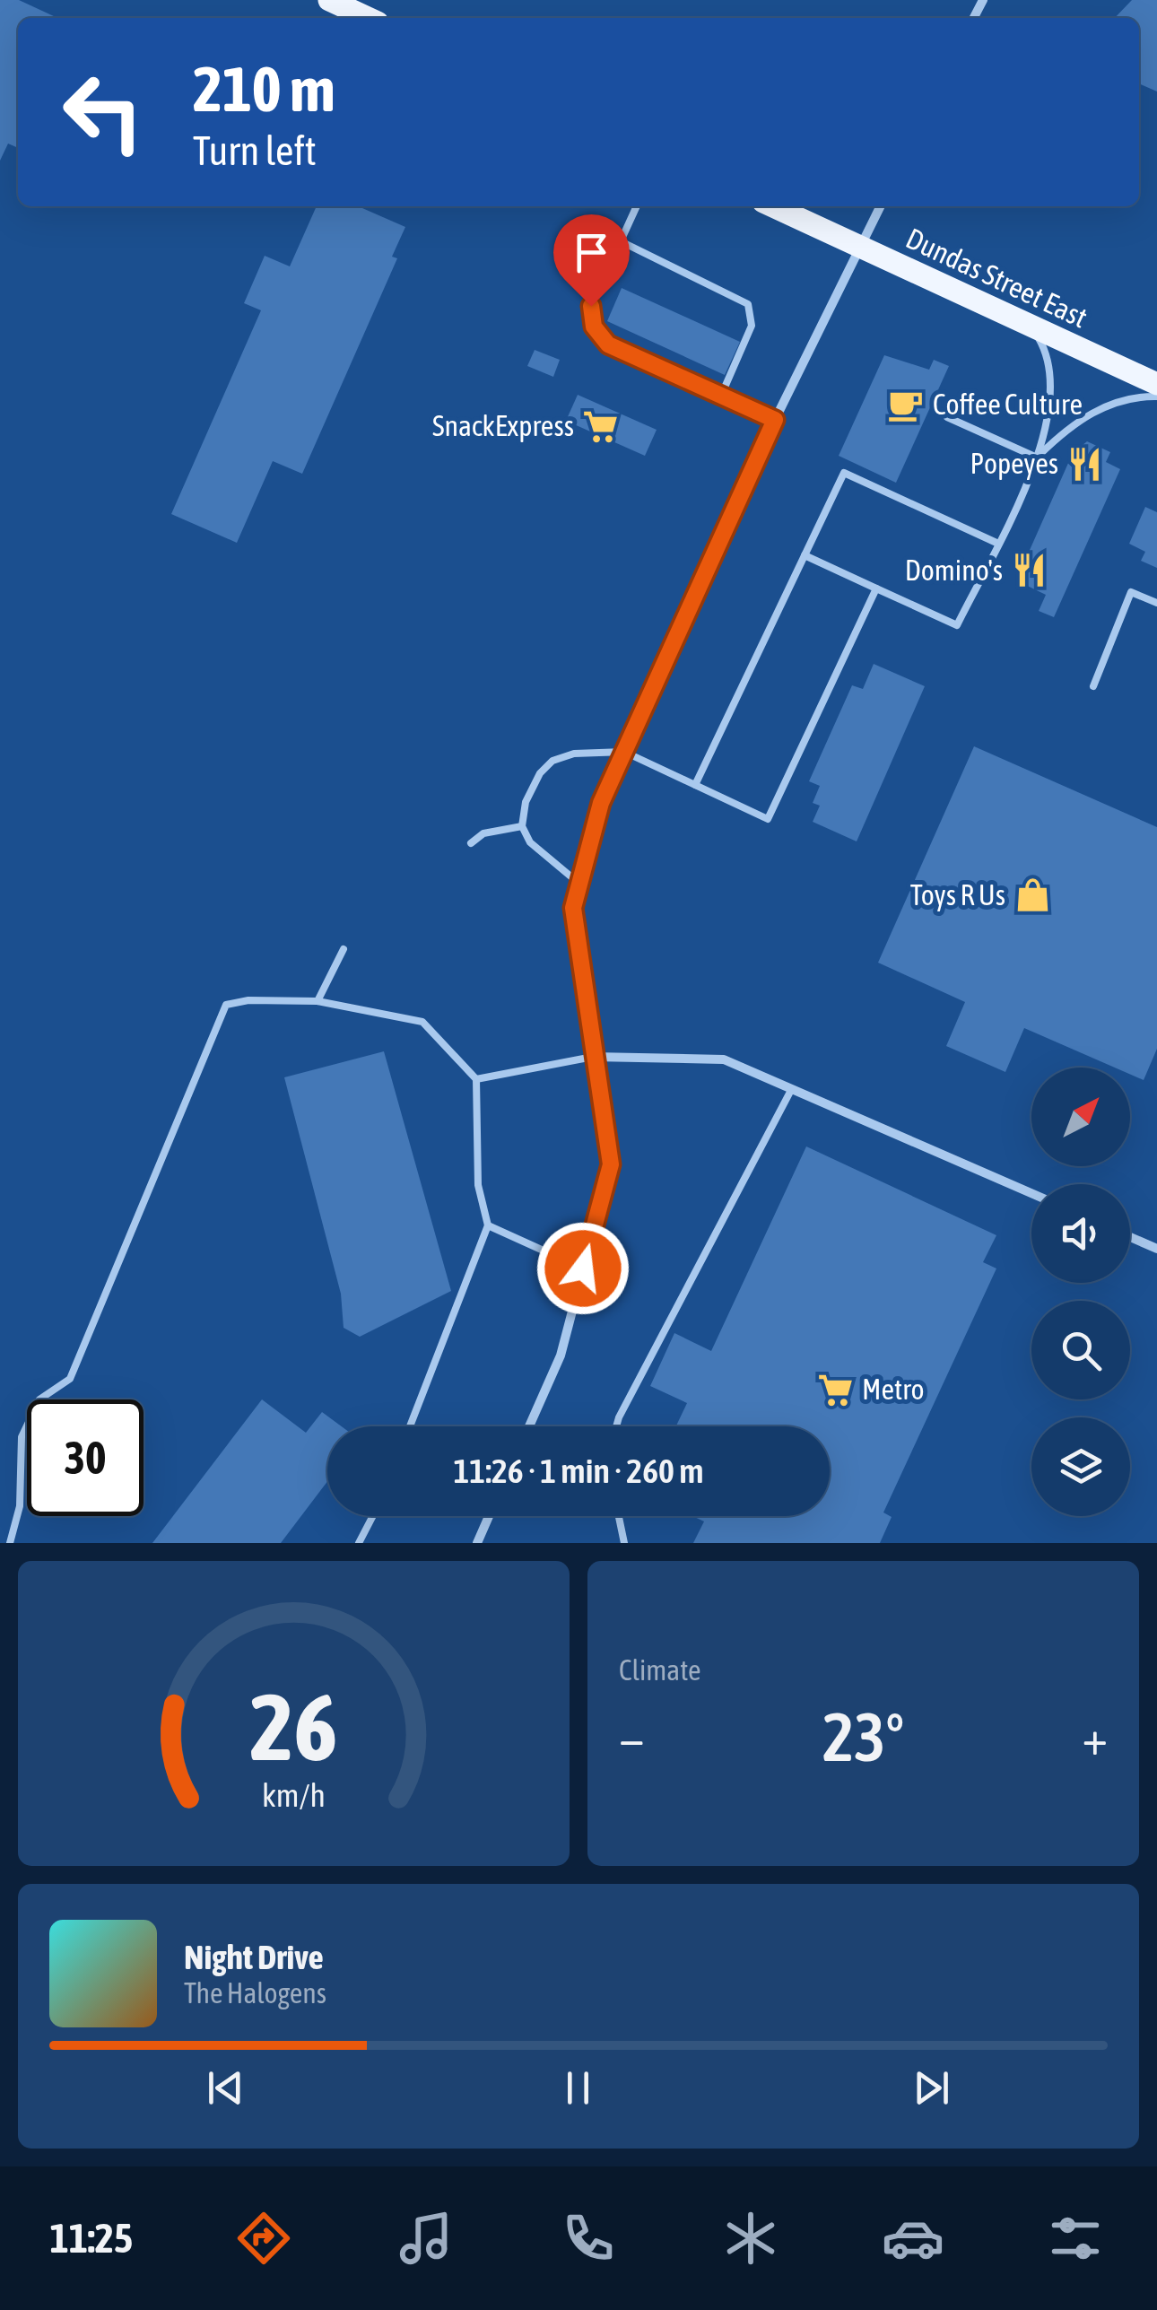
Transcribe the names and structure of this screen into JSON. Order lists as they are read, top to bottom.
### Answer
{
  "streets": {
    "main road": ["Dundas Street East"]
  },
  "places": {
    "cafe": ["Coffee Culture"],
    "supermarket": ["SnackExpress", "Metro"],
    "restaurant": ["Popeyes", "Domino's"],
    "shop": ["Toys R Us"]
  },
  "north": "top right",
  "page": {
    "turn": ["210 m", "Turn left"],
    "limit": "30",
    "trip": "11:26 · 1 min · 260 m",
    "tile": "Climate",
    "heat": ["−", "23°", "+"],
    "song": ["Night Drive", "The Halogens"],
    "tabs": "11:25",
    "gauge": ["26", "km/h"]
  }
}
